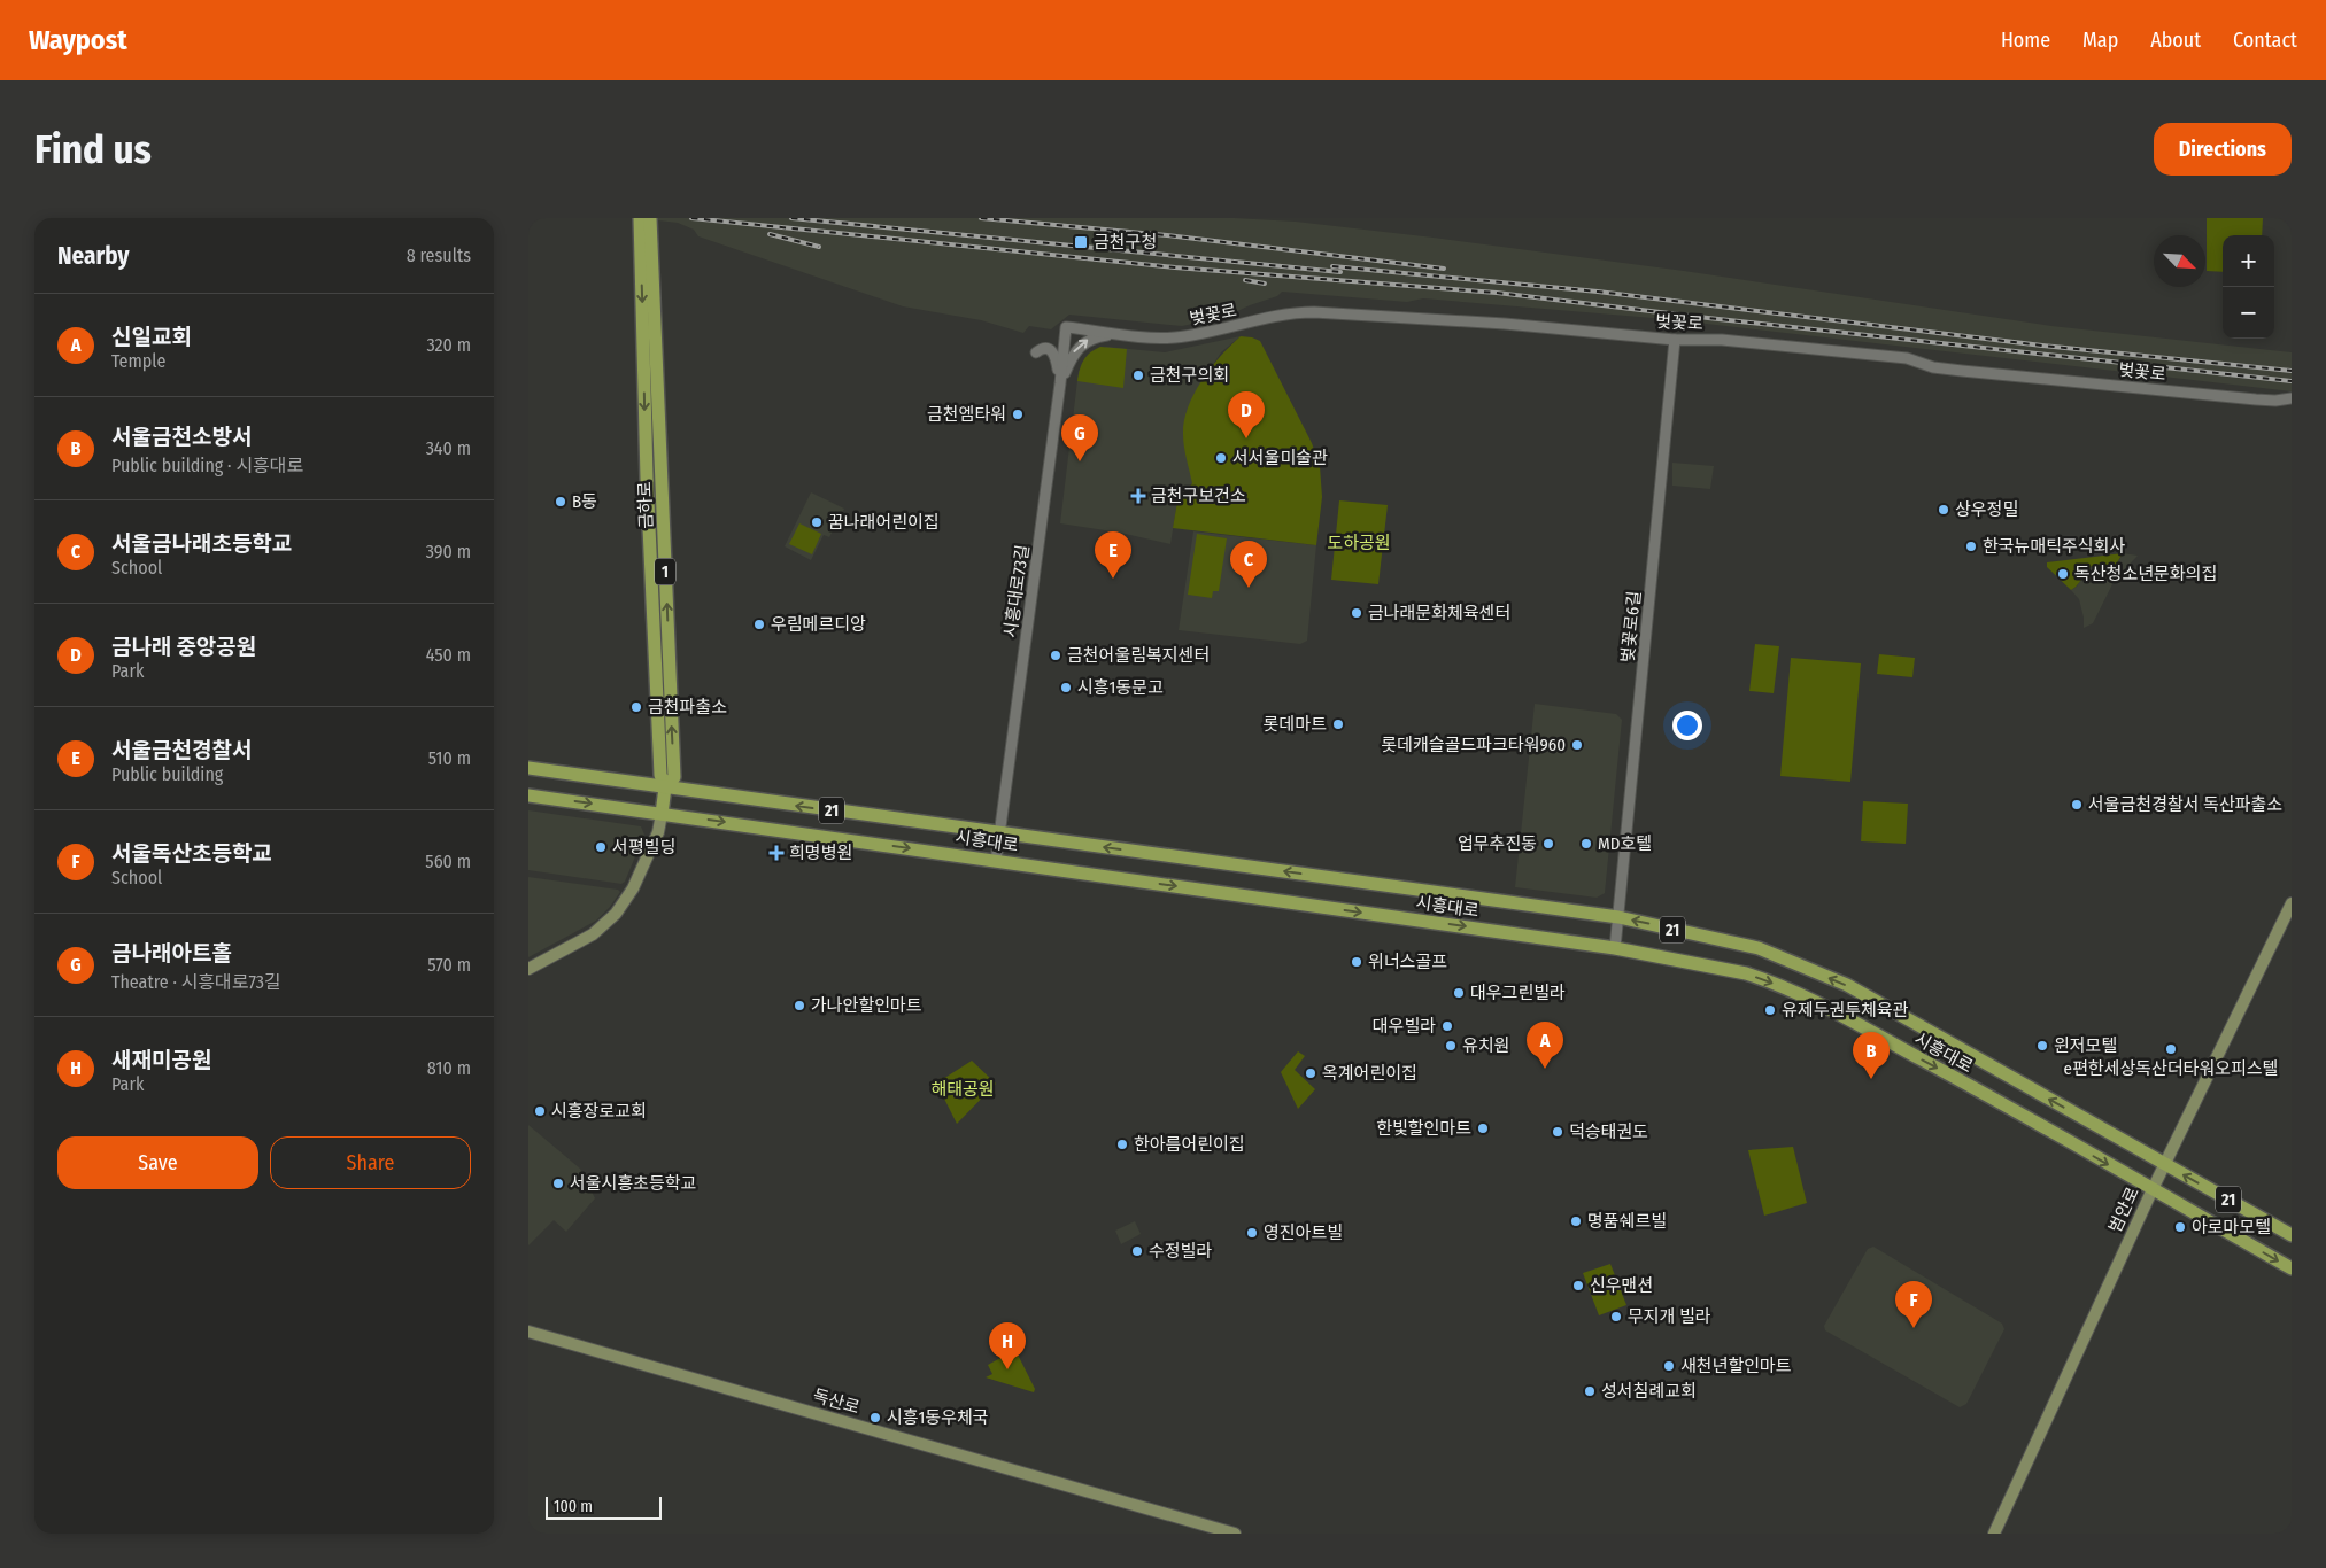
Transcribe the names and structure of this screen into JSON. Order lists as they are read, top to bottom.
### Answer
{
  "streets": {
    "main road": [
      "금하로",
      "1",
      "21",
      "시흥대로",
      "범안로",
      "독산로"
    ],
    "street": ["벚꽃로", "시흥대로73길", "벚꽃로6길"]
  },
  "crossings": [
    ["벚꽃로", "시흥대로73길"],
    ["벚꽃로", "벚꽃로6길"],
    ["금하로", "시흥대로"],
    ["시흥대로73길", "시흥대로"],
    ["벚꽃로6길", "시흥대로"],
    ["시흥대로", "범안로"]
  ],
  "parks": ["도하공원", "해태공원"],
  "places": {
    "transit": ["금천구청"],
    "other": [
      "금천구의회",
      "금천엠타워",
      "서서울미술관",
      "B동",
      "상우정밀",
      "꿈나래어린이집",
      "한국뉴매틱주식회사",
      "독산청소년문화의집",
      "금나래문화체육센터",
      "우림메르디앙",
      "금천어울림복지센터",
      "시흥1동문고",
      "금천파출소",
      "롯데마트",
      "롯데캐슬골드파크타워960",
      "서울금천경찰서 독산파출소",
      "업무추진동",
      "MD호텔",
      "서평빌딩",
      "위너스골프",
      "대우그린빌라",
      "가나안할인마트",
      "유제두권투체육관",
      "대우빌라",
      "유치원",
      "윈저모텔",
      "e편한세상독산더타워오피스텔",
      "옥계어린이집",
      "시흥장로교회",
      "한빛할인마트",
      "덕승태권도",
      "한아름어린이집",
      "서울시흥초등학교",
      "명품쉐르빌",
      "아로마모텔",
      "영진아트빌",
      "수정빌라",
      "신우맨션",
      "무지개 빌라",
      "새천년할인마트",
      "성서침례교회",
      "시흥1동우체국"
    ],
    "health": ["금천구보건소", "희명병원"]
  },
  "scale_bar": "100 m",
  "north": "bottom right",
  "page": {
    "header": "Waypost",
    "nav": [
      "Home",
      "Map",
      "About",
      "Contact"
    ],
    "buttons": [
      "Directions",
      ["Save", "Share"]
    ],
    "title": "Find us",
    "heading": ["Nearby", "8 results"],
    "map_buttons": ["+", "−"],
    "list": [
      {
        "mark": "A",
        "name": "신일교회",
        "note": "Temple",
        "value": "320 m"
      },
      {
        "mark": "B",
        "name": "서울금천소방서",
        "note": "Public building · 시흥대로",
        "value": "340 m"
      },
      {
        "mark": "C",
        "name": "서울금나래초등학교",
        "note": "School",
        "value": "390 m"
      },
      {
        "mark": "D",
        "name": "금나래 중앙공원",
        "note": "Park",
        "value": "450 m"
      },
      {
        "mark": "E",
        "name": "서울금천경찰서",
        "note": "Public building",
        "value": "510 m"
      },
      {
        "mark": "F",
        "name": "서울독산초등학교",
        "note": "School",
        "value": "560 m"
      },
      {
        "mark": "G",
        "name": "금나래아트홀",
        "note": "Theatre · 시흥대로73길",
        "value": "570 m"
      },
      {
        "mark": "H",
        "name": "새재미공원",
        "note": "Park",
        "value": "810 m"
      }
    ],
    "pins": [
      "D",
      "G",
      "E",
      "C",
      "A",
      "B",
      "F",
      "H"
    ],
    "scale": "100 m"
  }
}
